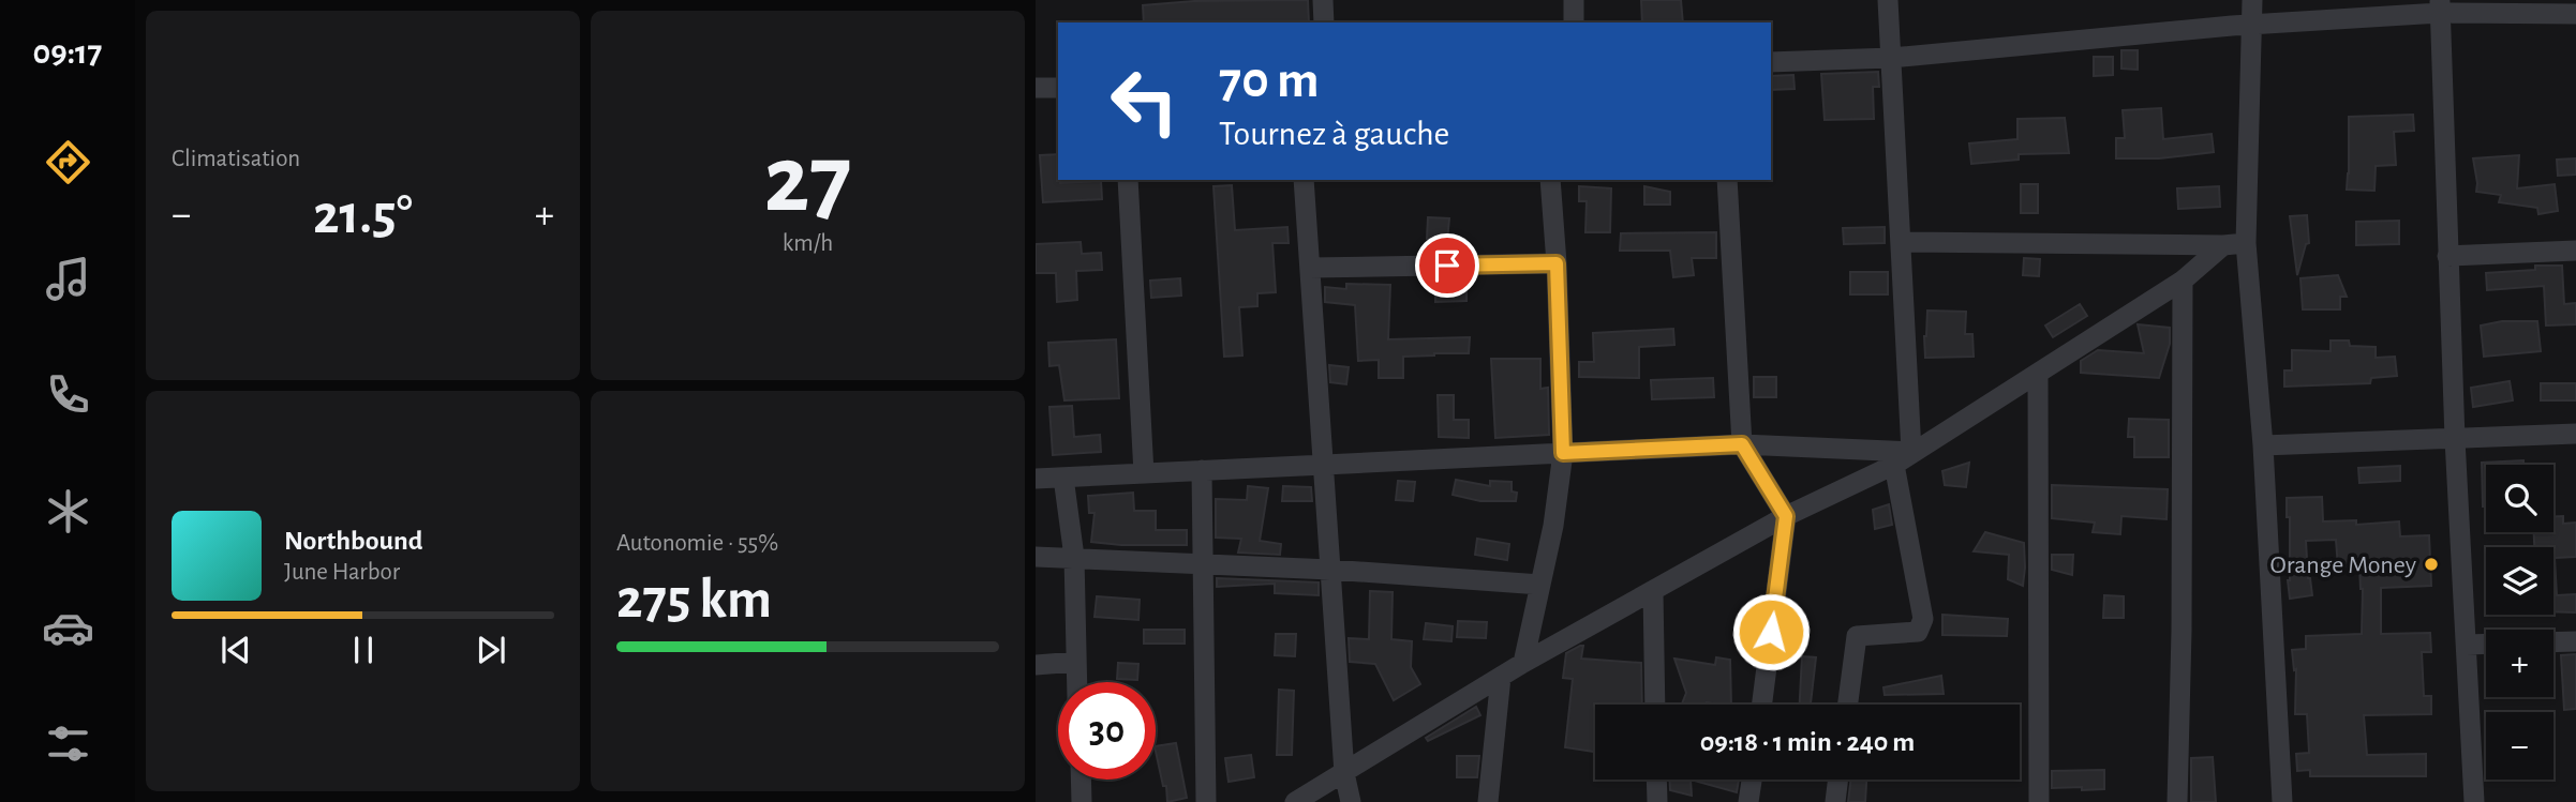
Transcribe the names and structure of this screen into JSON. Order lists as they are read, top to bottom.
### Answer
{
  "places": ["Orange Money"],
  "page": {
    "tabs": "09:17",
    "tile": [
      "Climatisation",
      ["27", "km/h"],
      ["Autonomie · 55%", "275 km"]
    ],
    "turn": ["70 m", "Tournez à gauche"],
    "heat": ["−", "21.5°", "+"],
    "map_buttons": ["+", "−"],
    "song": ["Northbound", "June Harbor"],
    "limit": "30",
    "trip": "09:18 · 1 min · 240 m"
  }
}
